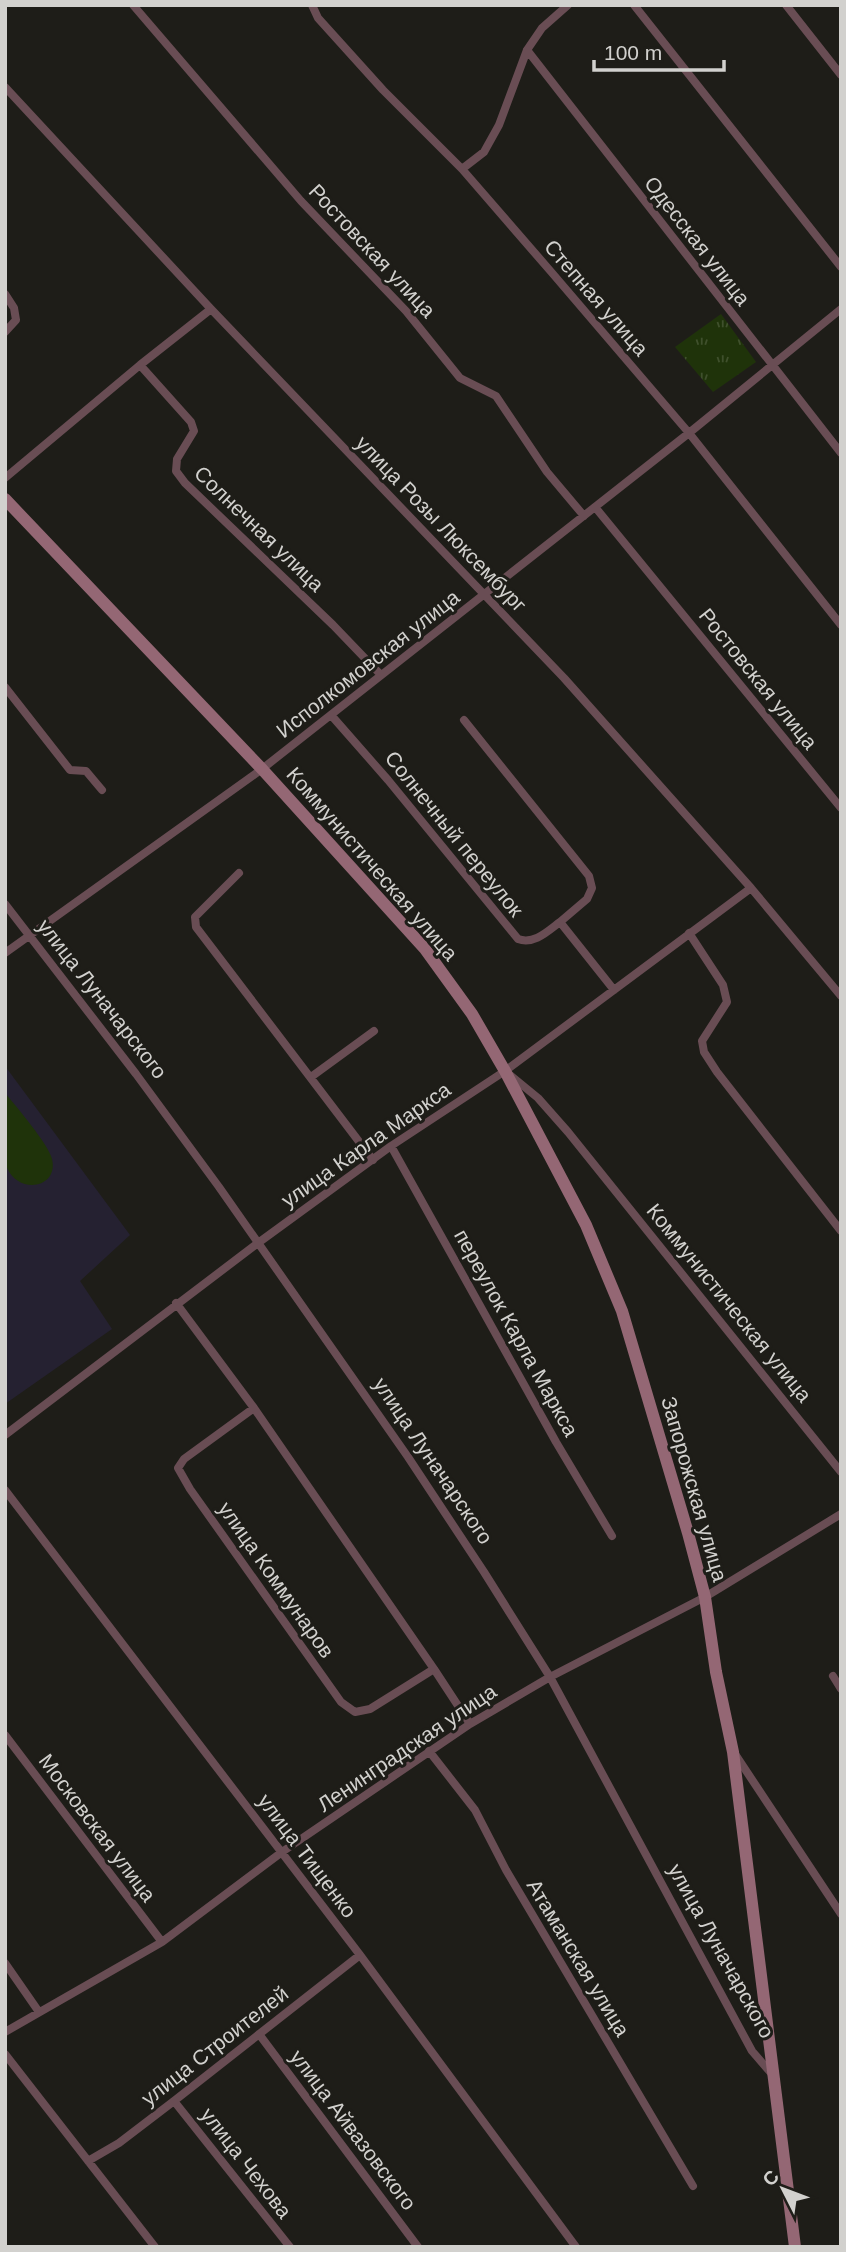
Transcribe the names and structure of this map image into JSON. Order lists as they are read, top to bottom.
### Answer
{
  "streets": {
    "main road": ["Коммунистическая улица", "улица Луначарского", "Запорожская улица"],
    "street": [
      "Одесская улица",
      "Ростовская улица",
      "Степная улица",
      "улица Розы Люксембург",
      "Солнечная улица",
      "Исполкомовская улица",
      "Солнечный переулок",
      "улица Карла Маркса",
      "переулок Карла Маркса",
      "улица Коммунаров",
      "Ленинградская улица",
      "Московская улица",
      "улица Тищенко",
      "Атаманская улица",
      "улица Строителей",
      "улица Айвазовского",
      "улица Чехова"
    ]
  },
  "crossings": [
    ["Одесская улица", "Исполкомовская улица"],
    ["Ростовская улица", "Исполкомовская улица"],
    ["Степная улица", "Исполкомовская улица"],
    ["улица Розы Люксембург", "Исполкомовская улица"],
    ["улица Розы Люксембург", "улица Карла Маркса"],
    ["Солнечная улица", "Исполкомовская улица"],
    ["Исполкомовская улица", "Солнечный переулок"],
    ["Исполкомовская улица", "Коммунистическая улица"],
    ["Исполкомовская улица", "улица Луначарского"],
    ["Коммунистическая улица", "улица Карла Маркса"],
    ["Коммунистическая улица", "Запорожская улица"],
    ["улица Луначарского", "улица Карла Маркса"],
    ["улица Луначарского", "Запорожская улица"],
    ["улица Луначарского", "Ленинградская улица"],
    ["улица Карла Маркса", "переулок Карла Маркса"],
    ["улица Карла Маркса", "Запорожская улица"],
    ["Запорожская улица", "Ленинградская улица"],
    ["Ленинградская улица", "Московская улица"],
    ["Ленинградская улица", "улица Тищенко"],
    ["Ленинградская улица", "Атаманская улица"],
    ["улица Тищенко", "улица Строителей"],
    ["улица Строителей", "улица Айвазовского"],
    ["улица Строителей", "улица Чехова"]
  ],
  "scale_bar": "100 m",
  "north": "top left"
}
